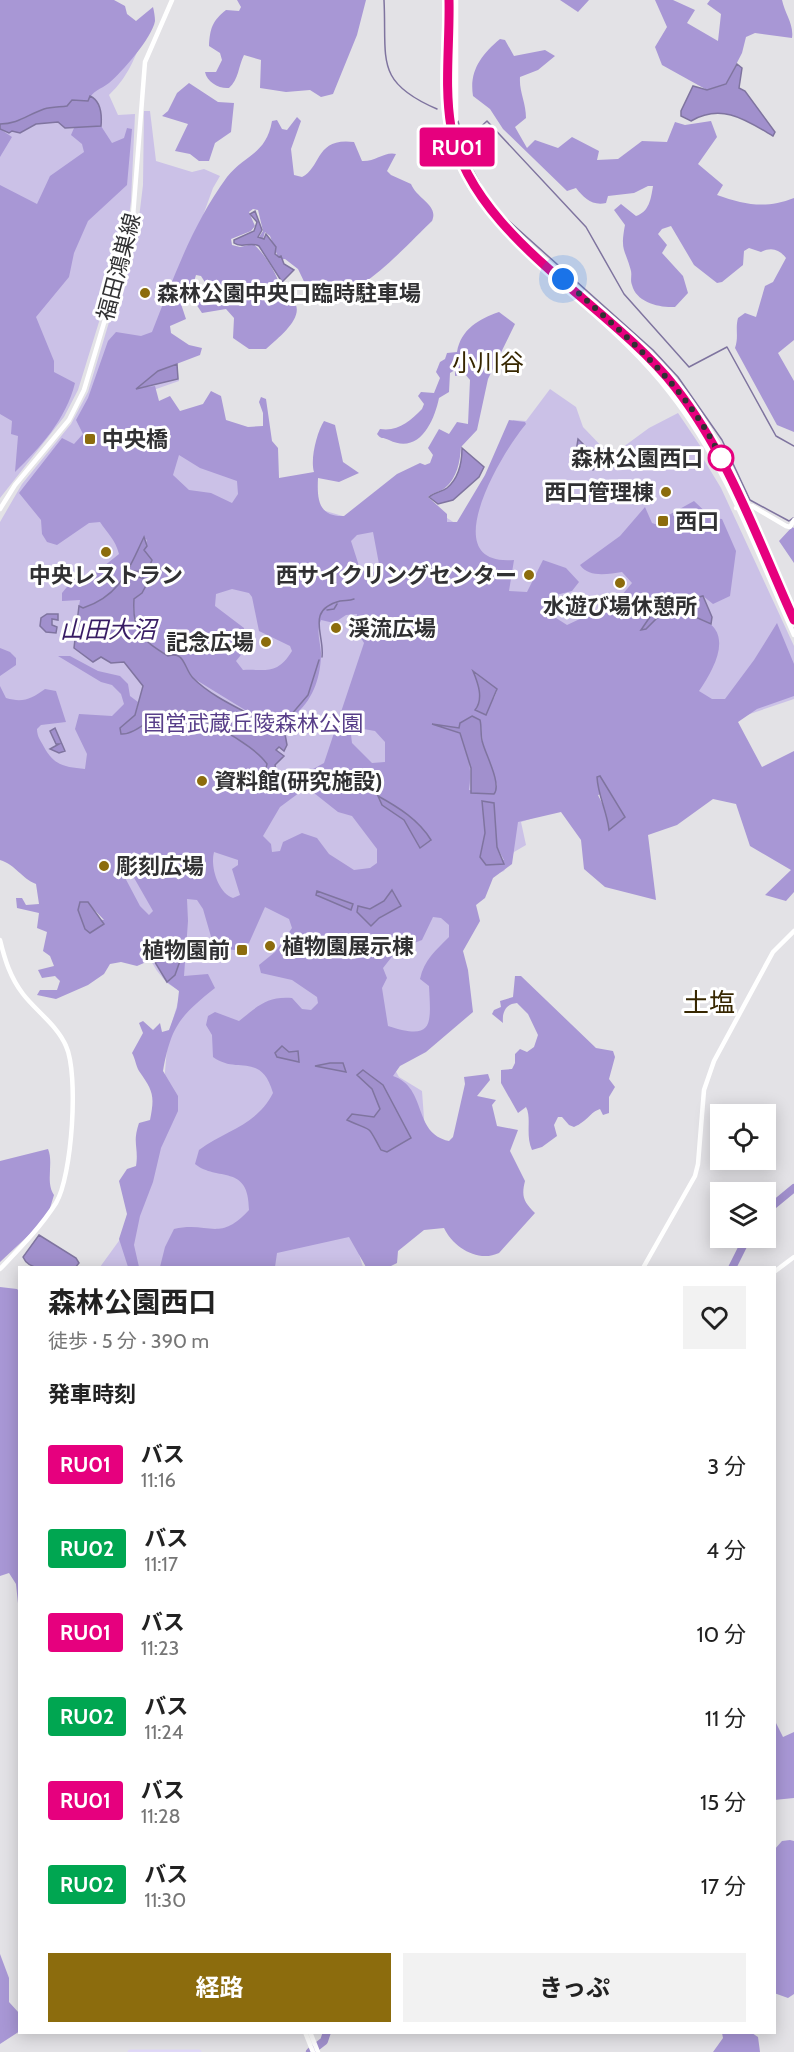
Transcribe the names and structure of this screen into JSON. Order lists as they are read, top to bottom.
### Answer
{
  "streets": {
    "main road": ["福田鴻巣線"]
  },
  "districts": ["小川谷", "土塩"],
  "water": ["山田大沼"],
  "parks": ["国営武蔵丘陵森林公園"],
  "places": {
    "other": [
      "森林公園中央口臨時駐車場",
      "森林公園西口",
      "西口管理棟",
      "中央レストラン",
      "西サイクリングセンター",
      "水遊び場休憩所",
      "渓流広場",
      "記念広場",
      "資料館(研究施設)",
      "彫刻広場",
      "植物園展示棟"
    ],
    "transit": ["中央橋", "西口", "植物園前"]
  },
  "lines": ["bus line RU01"],
  "page": {
    "on_map": "RU01",
    "heading": [
      ["森林公園西口", "徒歩 · 5 分 · 390 m"],
      "発車時刻"
    ],
    "list": [
      {
        "mark": "RU01",
        "name": "バス",
        "note": "11:16",
        "value": "3 分"
      },
      {
        "mark": "RU02",
        "name": "バス",
        "note": "11:17",
        "value": "4 分"
      },
      {
        "mark": "RU01",
        "name": "バス",
        "note": "11:23",
        "value": "10 分"
      },
      {
        "mark": "RU02",
        "name": "バス",
        "note": "11:24",
        "value": "11 分"
      },
      {
        "mark": "RU01",
        "name": "バス",
        "note": "11:28",
        "value": "15 分"
      },
      {
        "mark": "RU02",
        "name": "バス",
        "note": "11:30",
        "value": "17 分"
      }
    ],
    "buttons": ["経路", "きっぷ"]
  }
}
